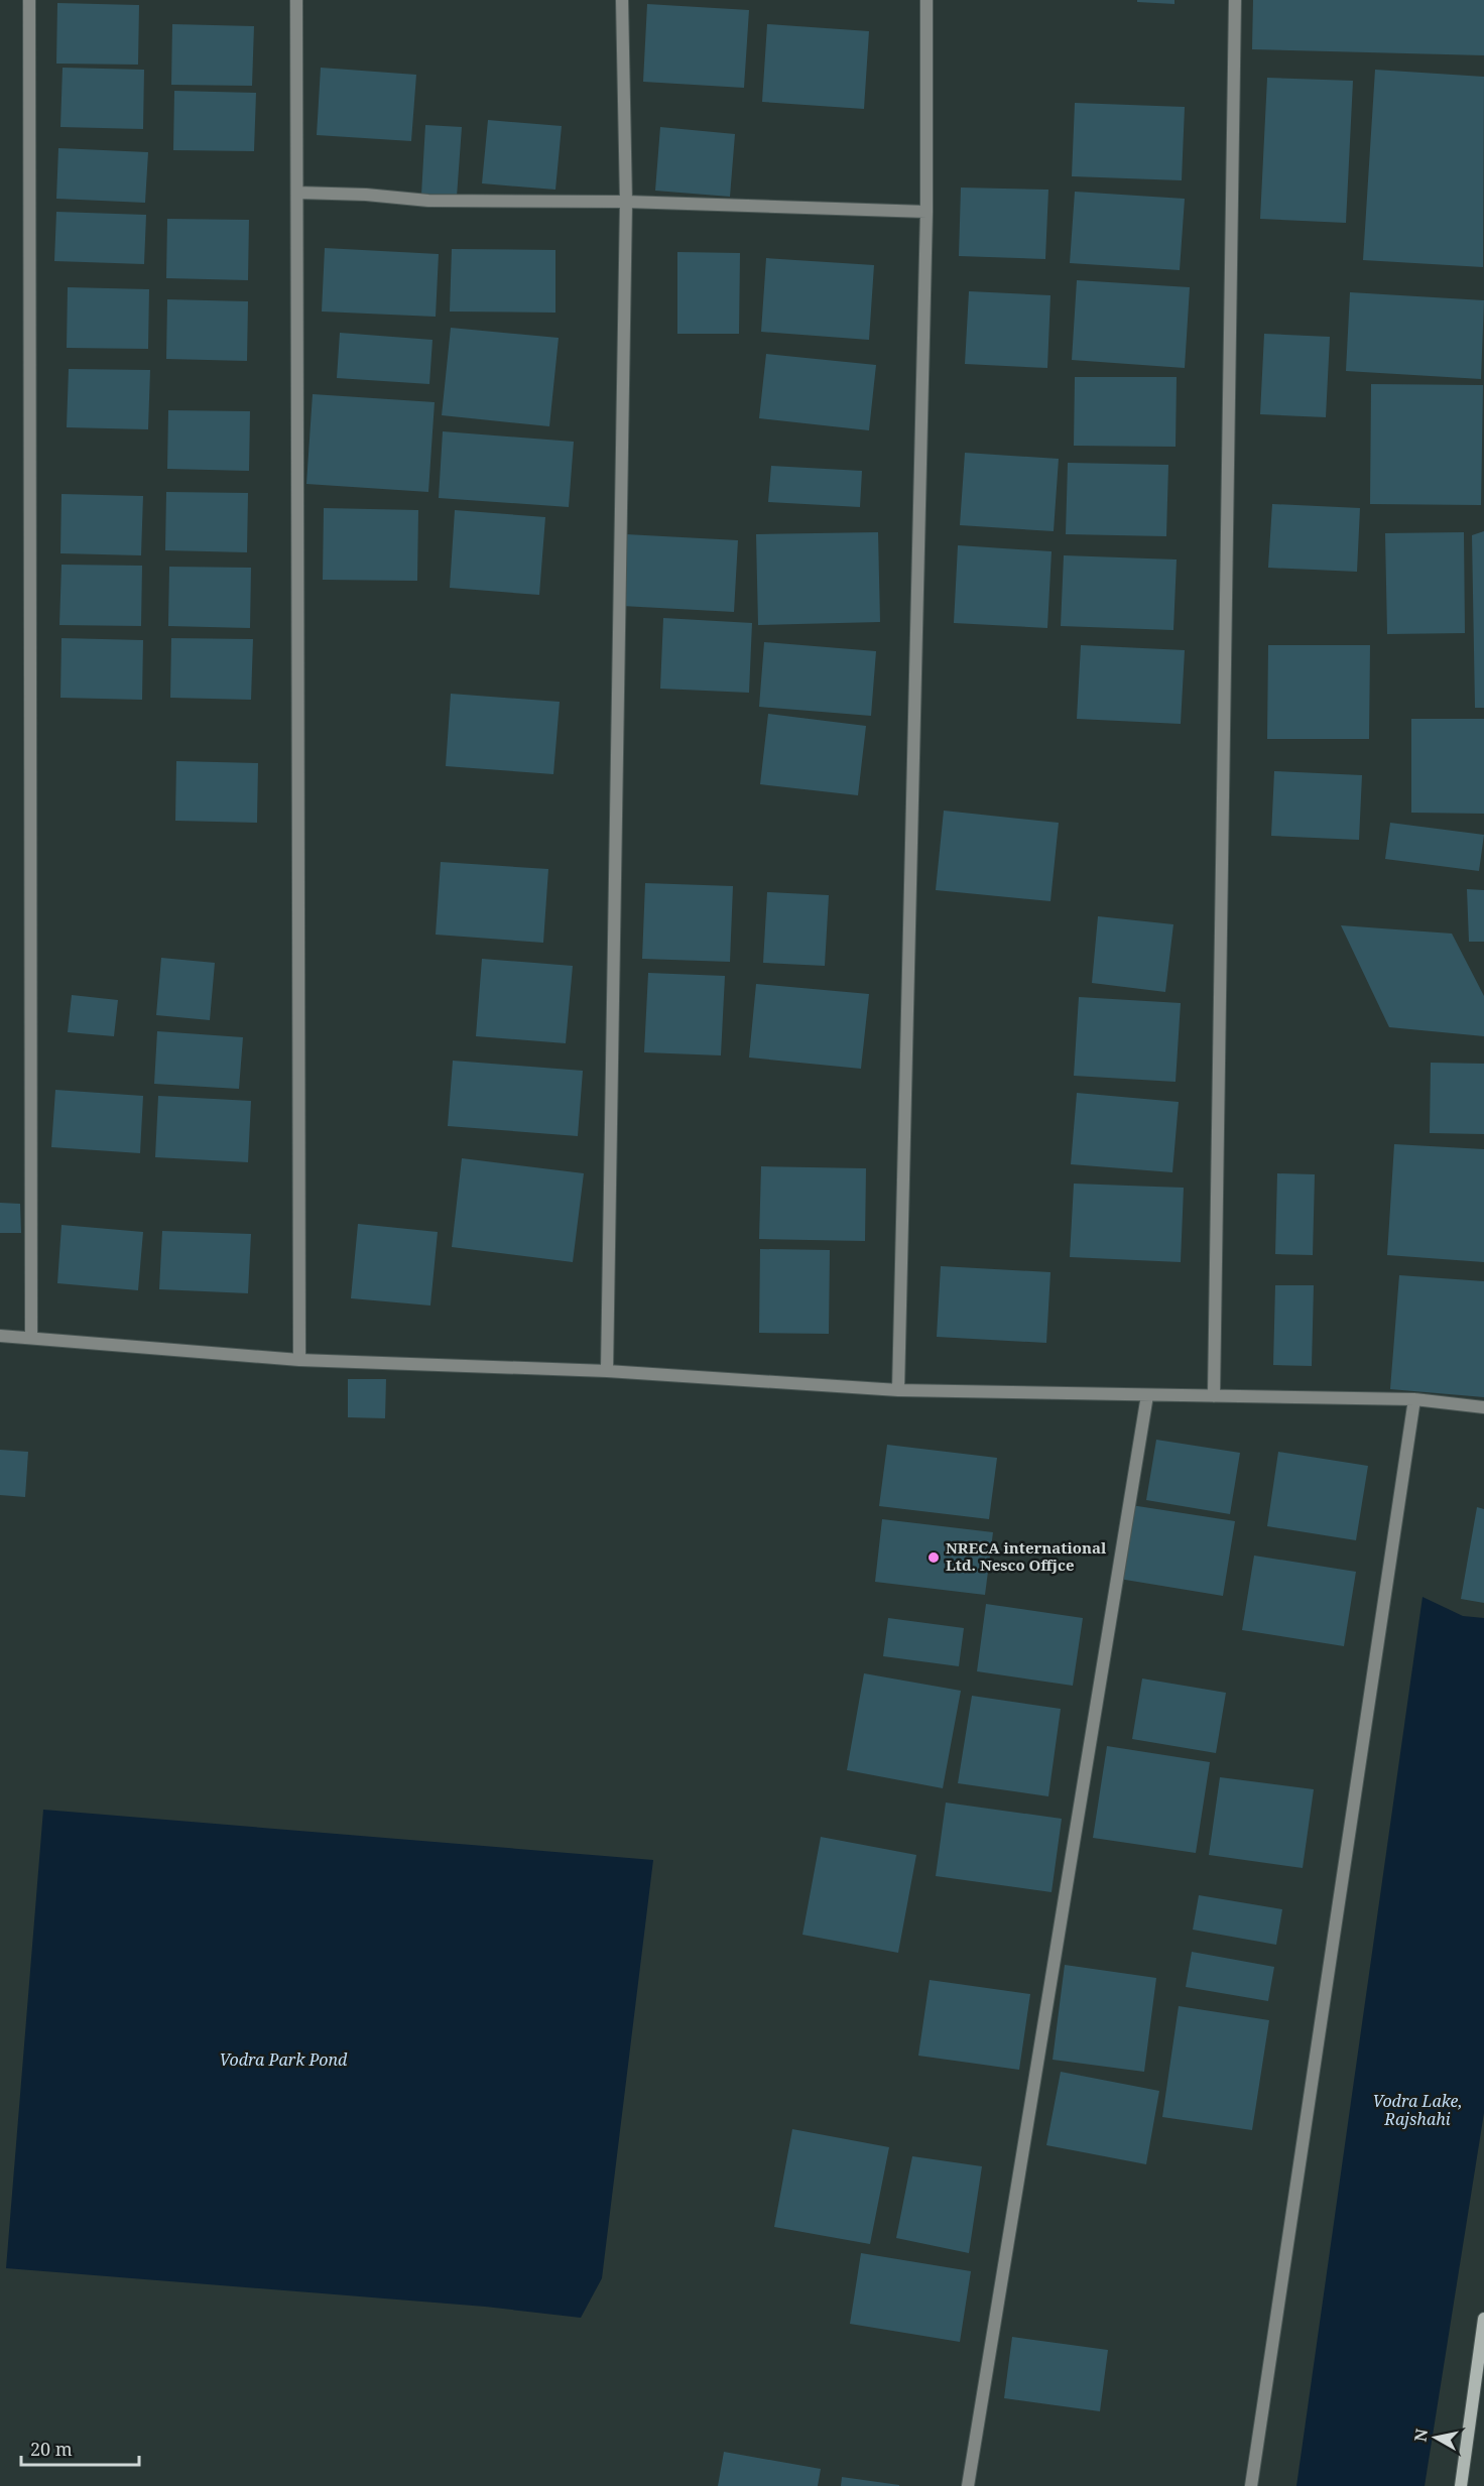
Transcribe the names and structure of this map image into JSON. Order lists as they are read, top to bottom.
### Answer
{
  "water": ["Vodra Park Pond", "Vodra Lake, Rajshahi"],
  "places": ["NRECA international Ltd. Nesco Offjce"],
  "scale_bar": "20 m",
  "north": "left"
}
